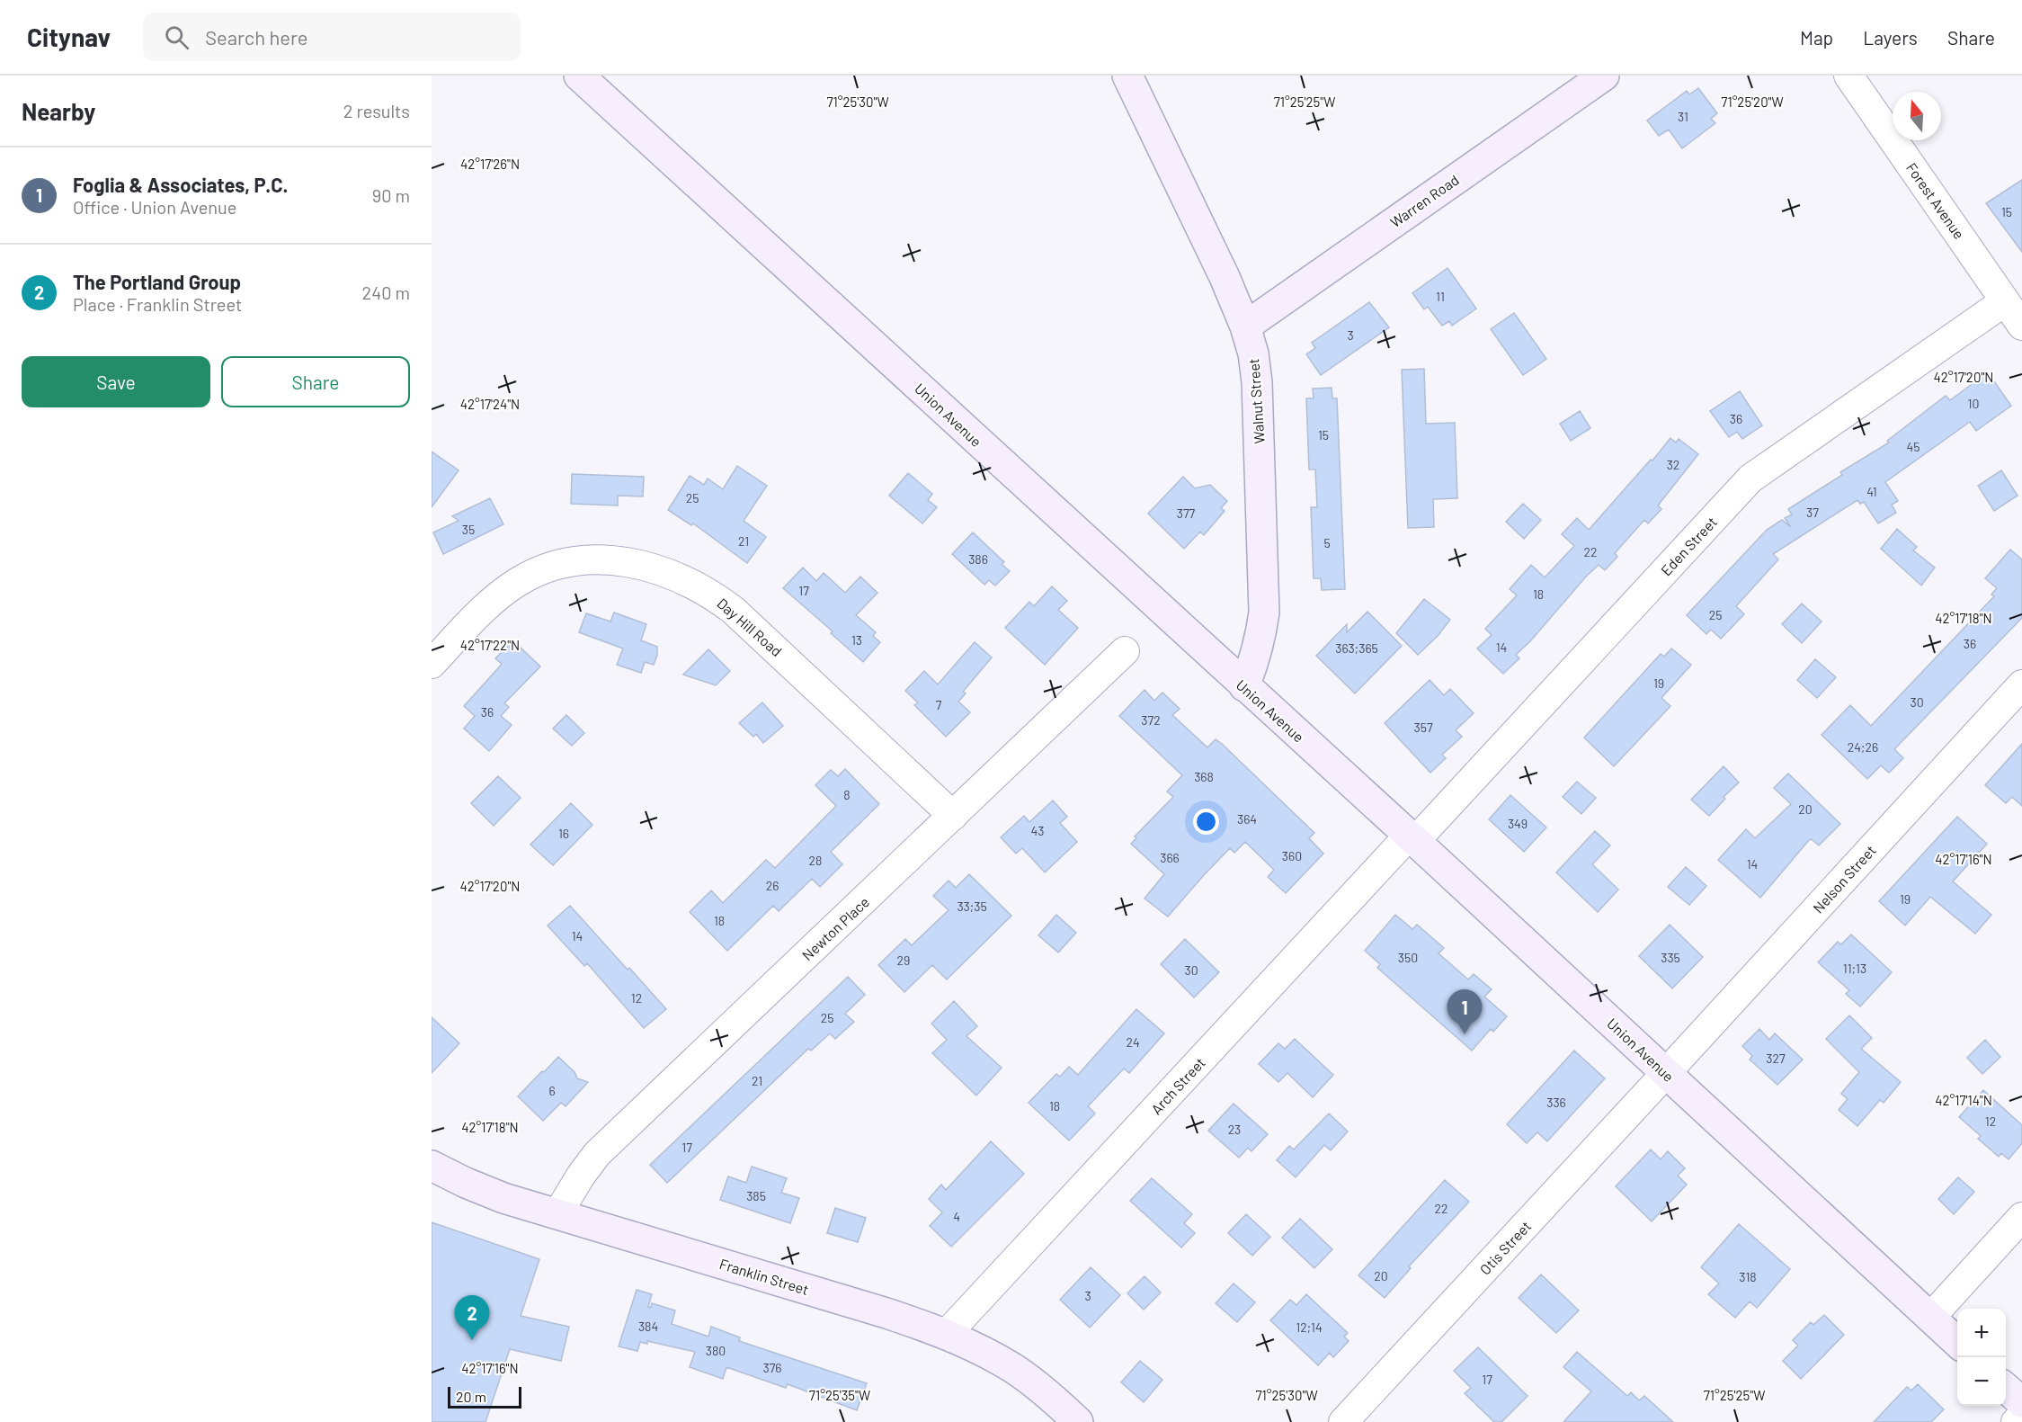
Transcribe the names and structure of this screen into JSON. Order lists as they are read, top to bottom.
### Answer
{
  "streets": {
    "main road": [
      "Warren Road",
      "Walnut Street",
      "Union Avenue",
      "Franklin Street"
    ],
    "street": [
      "Forest Avenue",
      "Eden Street",
      "Day Hill Road",
      "Nelson Street",
      "Newton Place",
      "Arch Street",
      "Otis Street"
    ]
  },
  "crossings": [
    ["Warren Road", "Walnut Street"],
    ["Forest Avenue", "Eden Street"],
    ["Walnut Street", "Union Avenue"],
    ["Union Avenue", "Eden Street"],
    ["Union Avenue", "Nelson Street"],
    ["Union Avenue", "Arch Street"],
    ["Union Avenue", "Otis Street"],
    ["Eden Street", "Arch Street"],
    ["Day Hill Road", "Newton Place"],
    ["Nelson Street", "Otis Street"],
    ["Newton Place", "Franklin Street"],
    ["Arch Street", "Franklin Street"]
  ],
  "house_numbers": [
    "31",
    "15",
    "11",
    "3",
    "10",
    "36",
    "15",
    "45",
    "32",
    "41",
    "25",
    "37",
    "377",
    "35",
    "21",
    "5",
    "22",
    "386",
    "17",
    "18",
    "25",
    "13",
    "36",
    "14",
    "363;365",
    "19",
    "30",
    "7",
    "36",
    "372",
    "357",
    "24;26",
    "368",
    "8",
    "20",
    "364",
    "349",
    "43",
    "16",
    "360",
    "366",
    "28",
    "14",
    "26",
    "19",
    "33;35",
    "18",
    "14",
    "350",
    "335",
    "29",
    "11;13",
    "30",
    "12",
    "25",
    "24",
    "327",
    "21",
    "6",
    "336",
    "18",
    "12",
    "23",
    "17",
    "385",
    "22",
    "4",
    "20",
    "318",
    "3",
    "384",
    "12;14",
    "380",
    "376",
    "17"
  ],
  "scale_bar": "20 m",
  "north": "top",
  "page": {
    "header": "Citynav",
    "search": "Search here",
    "nav": ["Map", "Layers", "Share"],
    "heading": ["Nearby", "2 results"],
    "list": [
      {
        "mark": "1",
        "name": "Foglia & Associates, P.C.",
        "note": "Office · Union Avenue",
        "value": "90 m"
      },
      {
        "mark": "2",
        "name": "The Portland Group",
        "note": "Place · Franklin Street",
        "value": "240 m"
      }
    ],
    "buttons": ["Save", "Share"],
    "pins": ["1", "2"],
    "map_buttons": ["+", "−"],
    "scale": "20 m"
  },
  "coordinates": [
    "71°25'30\"W",
    "71°25'25\"W",
    "71°25'20\"W",
    "42°17'26\"N",
    "42°17'20\"N",
    "42°17'24\"N",
    "42°17'18\"N",
    "42°17'22\"N",
    "42°17'16\"N",
    "42°17'14\"N",
    "71°25'35\"W"
  ]
}
